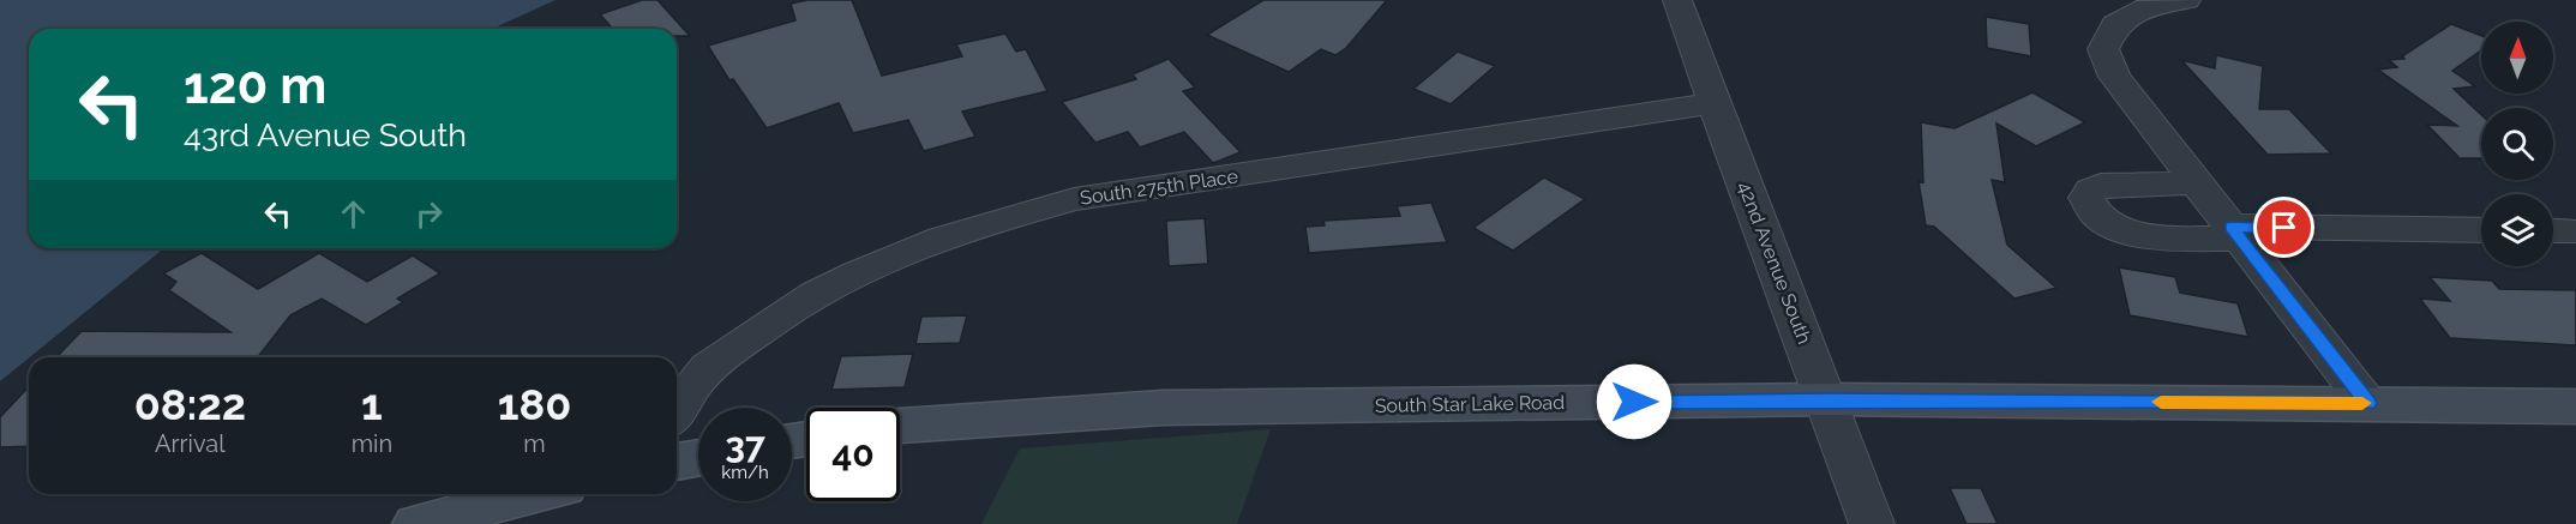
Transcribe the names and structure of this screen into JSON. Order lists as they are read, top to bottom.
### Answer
{
  "streets": {
    "street": ["South 275th Place", "42nd Avenue South", "South Star Lake Road"]
  },
  "crossings": [
    ["South 275th Place", "42nd Avenue South"],
    ["42nd Avenue South", "South Star Lake Road"]
  ],
  "north": "top",
  "page": {
    "turn": ["120 m", "43rd Avenue South"],
    "eta": [
      "08:22",
      "Arrival",
      "1",
      "min",
      "180",
      "m"
    ],
    "speed": "37 km/h",
    "limit": "40"
  }
}
